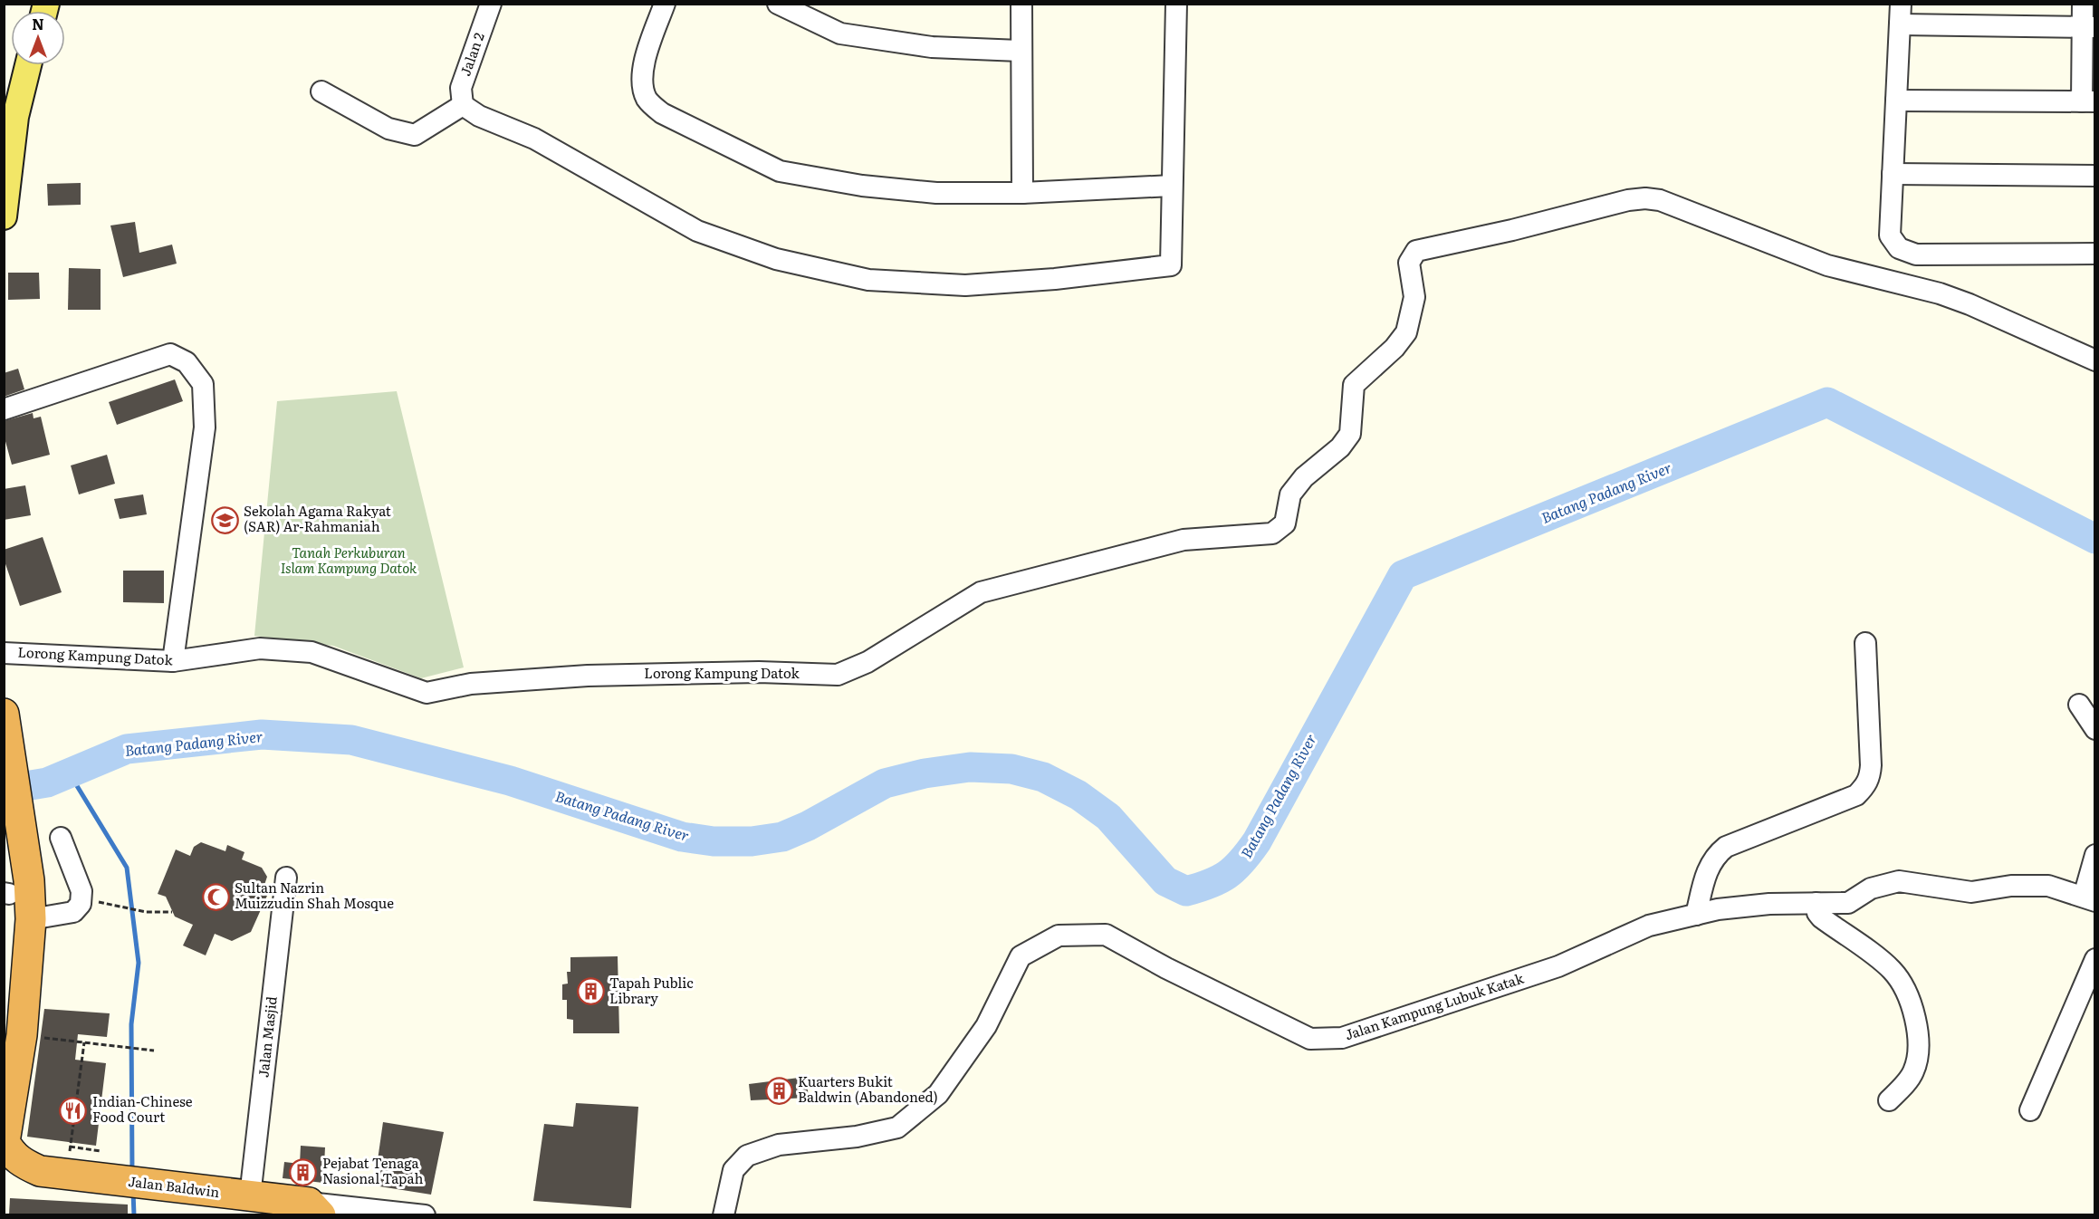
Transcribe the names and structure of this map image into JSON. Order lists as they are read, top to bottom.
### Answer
{
  "streets": {
    "highway": ["Jalan Baldwin"],
    "street": [
      "Jalan 2",
      "Lorong Kampung Datok",
      "Jalan Kampung Lubuk Katak",
      "Jalan Masjid"
    ]
  },
  "crossings": [
    ["Jalan Masjid", "Jalan Baldwin"]
  ],
  "water": ["Batang Padang River"],
  "parks": ["Tanah Perkuburan Islam Kampung Datok"],
  "places": {
    "school or university": ["Sekolah Agama Rakyat (SAR) Ar-Rahmaniah"],
    "mosque": ["Sultan Nazrin Muizzudin Shah Mosque"],
    "building": ["Tapah Public Library", "Kuarters Bukit Baldwin (Abandoned)", "Pejabat Tenaga Nasional Tapah"],
    "restaurant": ["Indian-Chinese Food Court"]
  },
  "north": "top"
}
